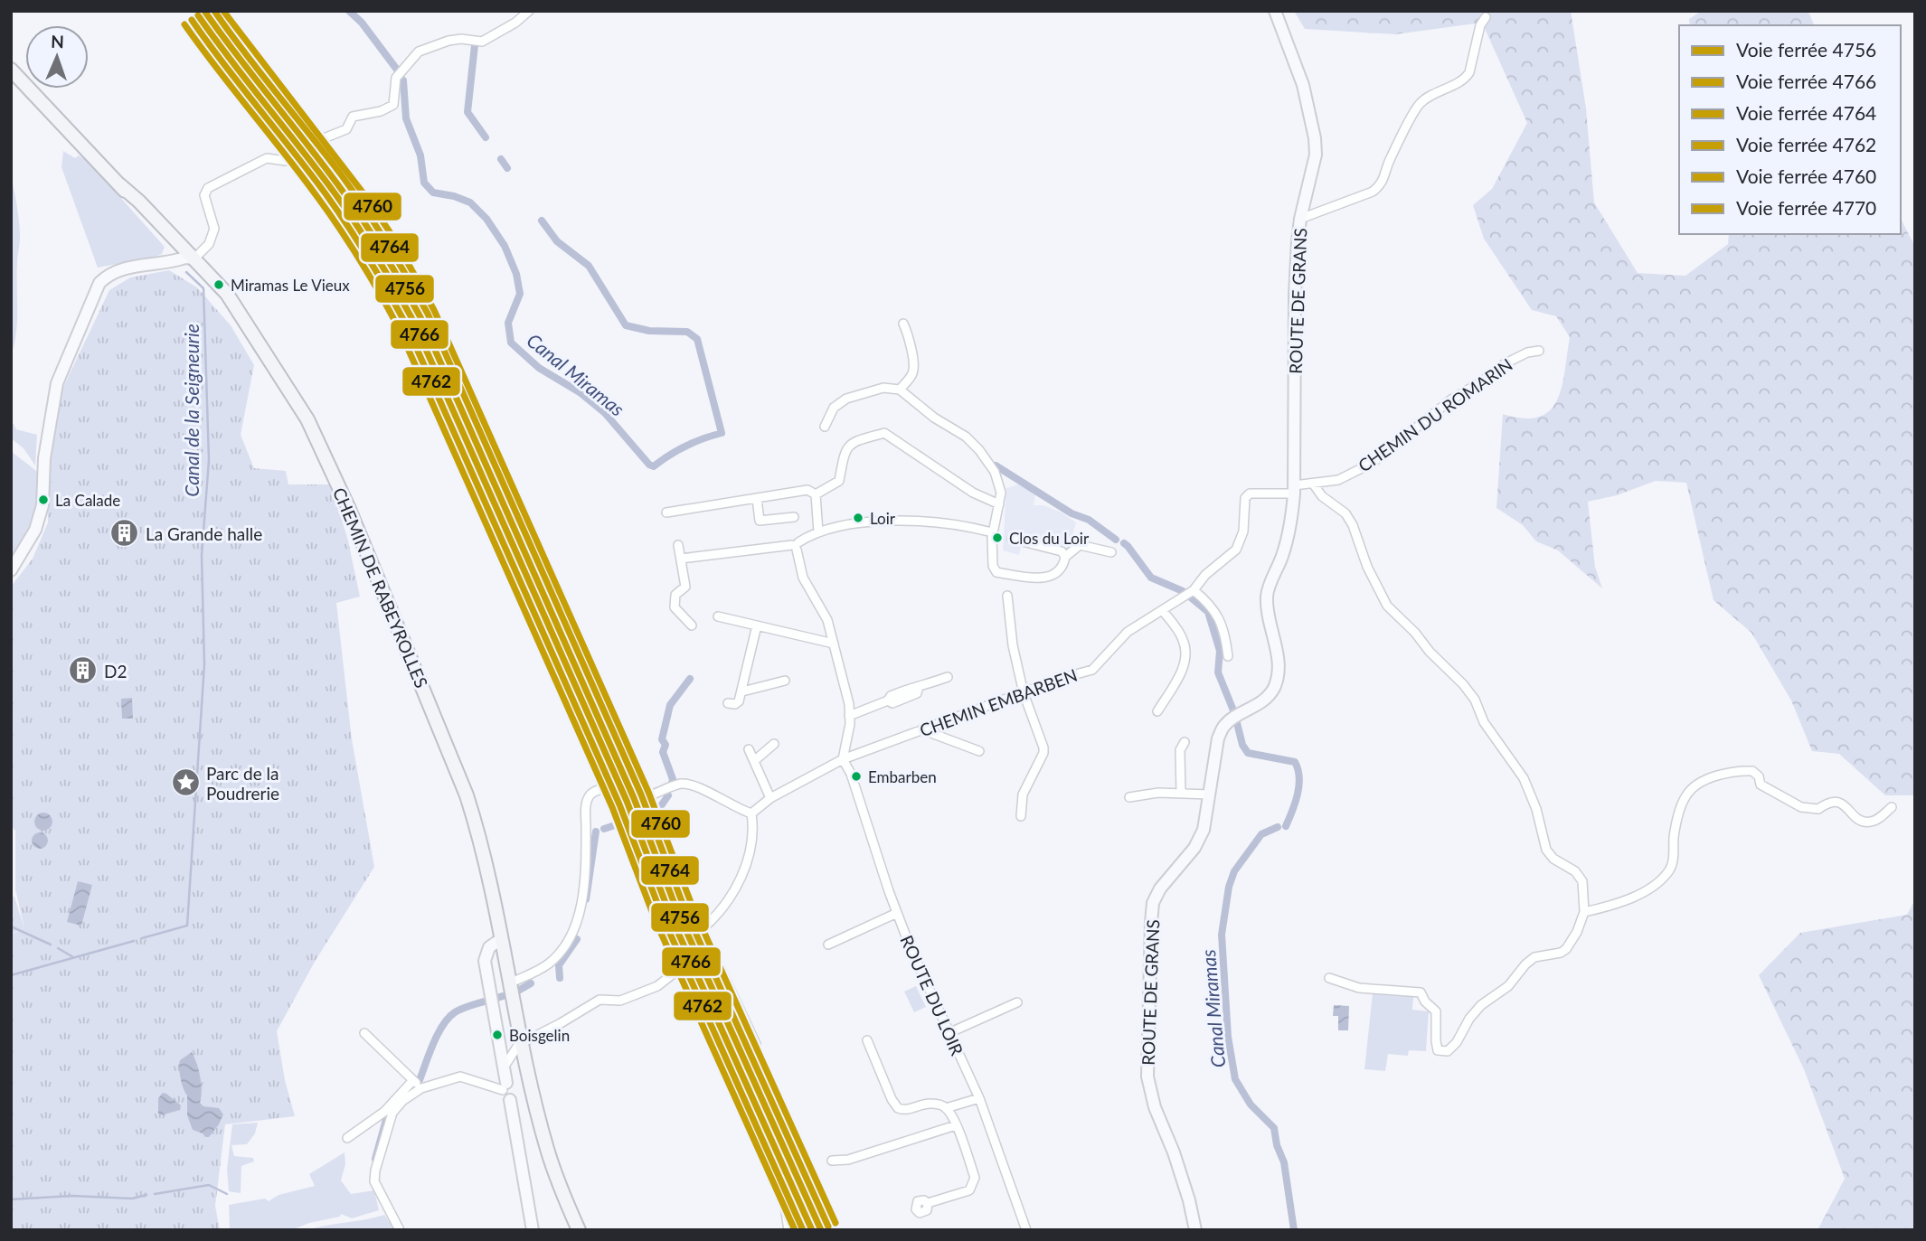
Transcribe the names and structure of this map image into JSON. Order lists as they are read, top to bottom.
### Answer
{
  "streets": {
    "main road": ["CHEMIN DE RABEYROLLES"],
    "street": [
      "ROUTE DE GRANS",
      "CHEMIN DU ROMARIN",
      "CHEMIN EMBARBEN",
      "ROUTE DU LOIR"
    ]
  },
  "crossings": [
    ["ROUTE DE GRANS", "CHEMIN DU ROMARIN"],
    ["ROUTE DE GRANS", "CHEMIN EMBARBEN"],
    ["CHEMIN DU ROMARIN", "CHEMIN EMBARBEN"],
    ["CHEMIN EMBARBEN", "ROUTE DU LOIR"]
  ],
  "water": ["Canal Miramas", "Canal de la Seigneurie"],
  "places": {
    "other": [
      "Miramas Le Vieux",
      "La Calade",
      "Loir",
      "Clos du Loir",
      "Embarben",
      "Boisgelin"
    ],
    "building": ["La Grande halle", "D2"],
    "place": ["Parc de la Poudrerie"]
  },
  "lines": [
    "rail line 4756",
    "rail line 4764",
    "rail line 4760",
    "rail line 4766",
    "rail line 4762",
    "rail line 4770"
  ],
  "legend": [
    "Voie ferrée 4756",
    "Voie ferrée 4766",
    "Voie ferrée 4764",
    "Voie ferrée 4762",
    "Voie ferrée 4760",
    "Voie ferrée 4770"
  ],
  "north": "top"
}
